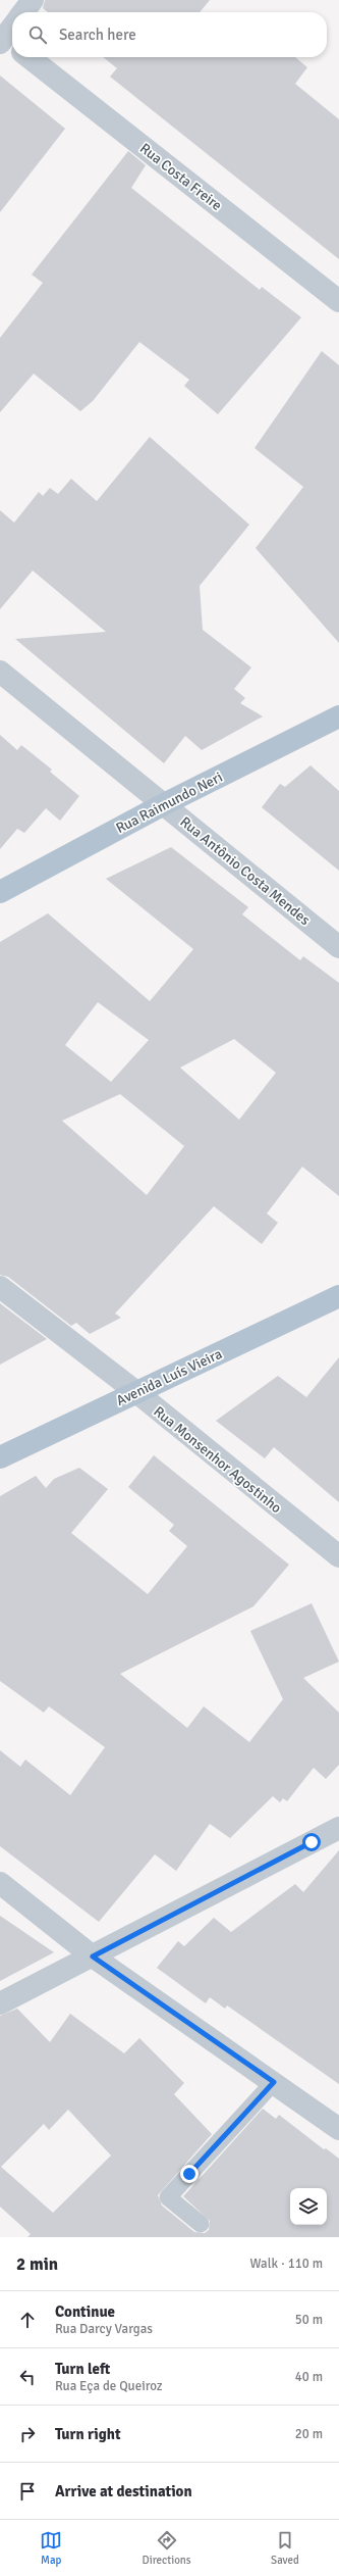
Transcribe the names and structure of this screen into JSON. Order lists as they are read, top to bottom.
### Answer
{
  "streets": {
    "main road": ["Rua Raimundo Neri", "Avenida Luís Vieira"],
    "street": ["Rua Costa Freire", "Rua Antônio Costa Mendes", "Rua Monsenhor Agostinho"]
  },
  "crossings": [
    ["Rua Raimundo Neri", "Rua Antônio Costa Mendes"],
    ["Avenida Luís Vieira", "Rua Monsenhor Agostinho"]
  ],
  "page": {
    "search": "Search here",
    "heading": ["2 min", "Walk · 110 m"],
    "list": [
      ["Continue", "Rua Darcy Vargas", "50 m"],
      ["Turn left", "Rua Eça de Queiroz", "40 m"],
      ["Turn right", "20 m"],
      "Arrive at destination"
    ],
    "nav": ["Map", "Directions", "Saved"]
  }
}
